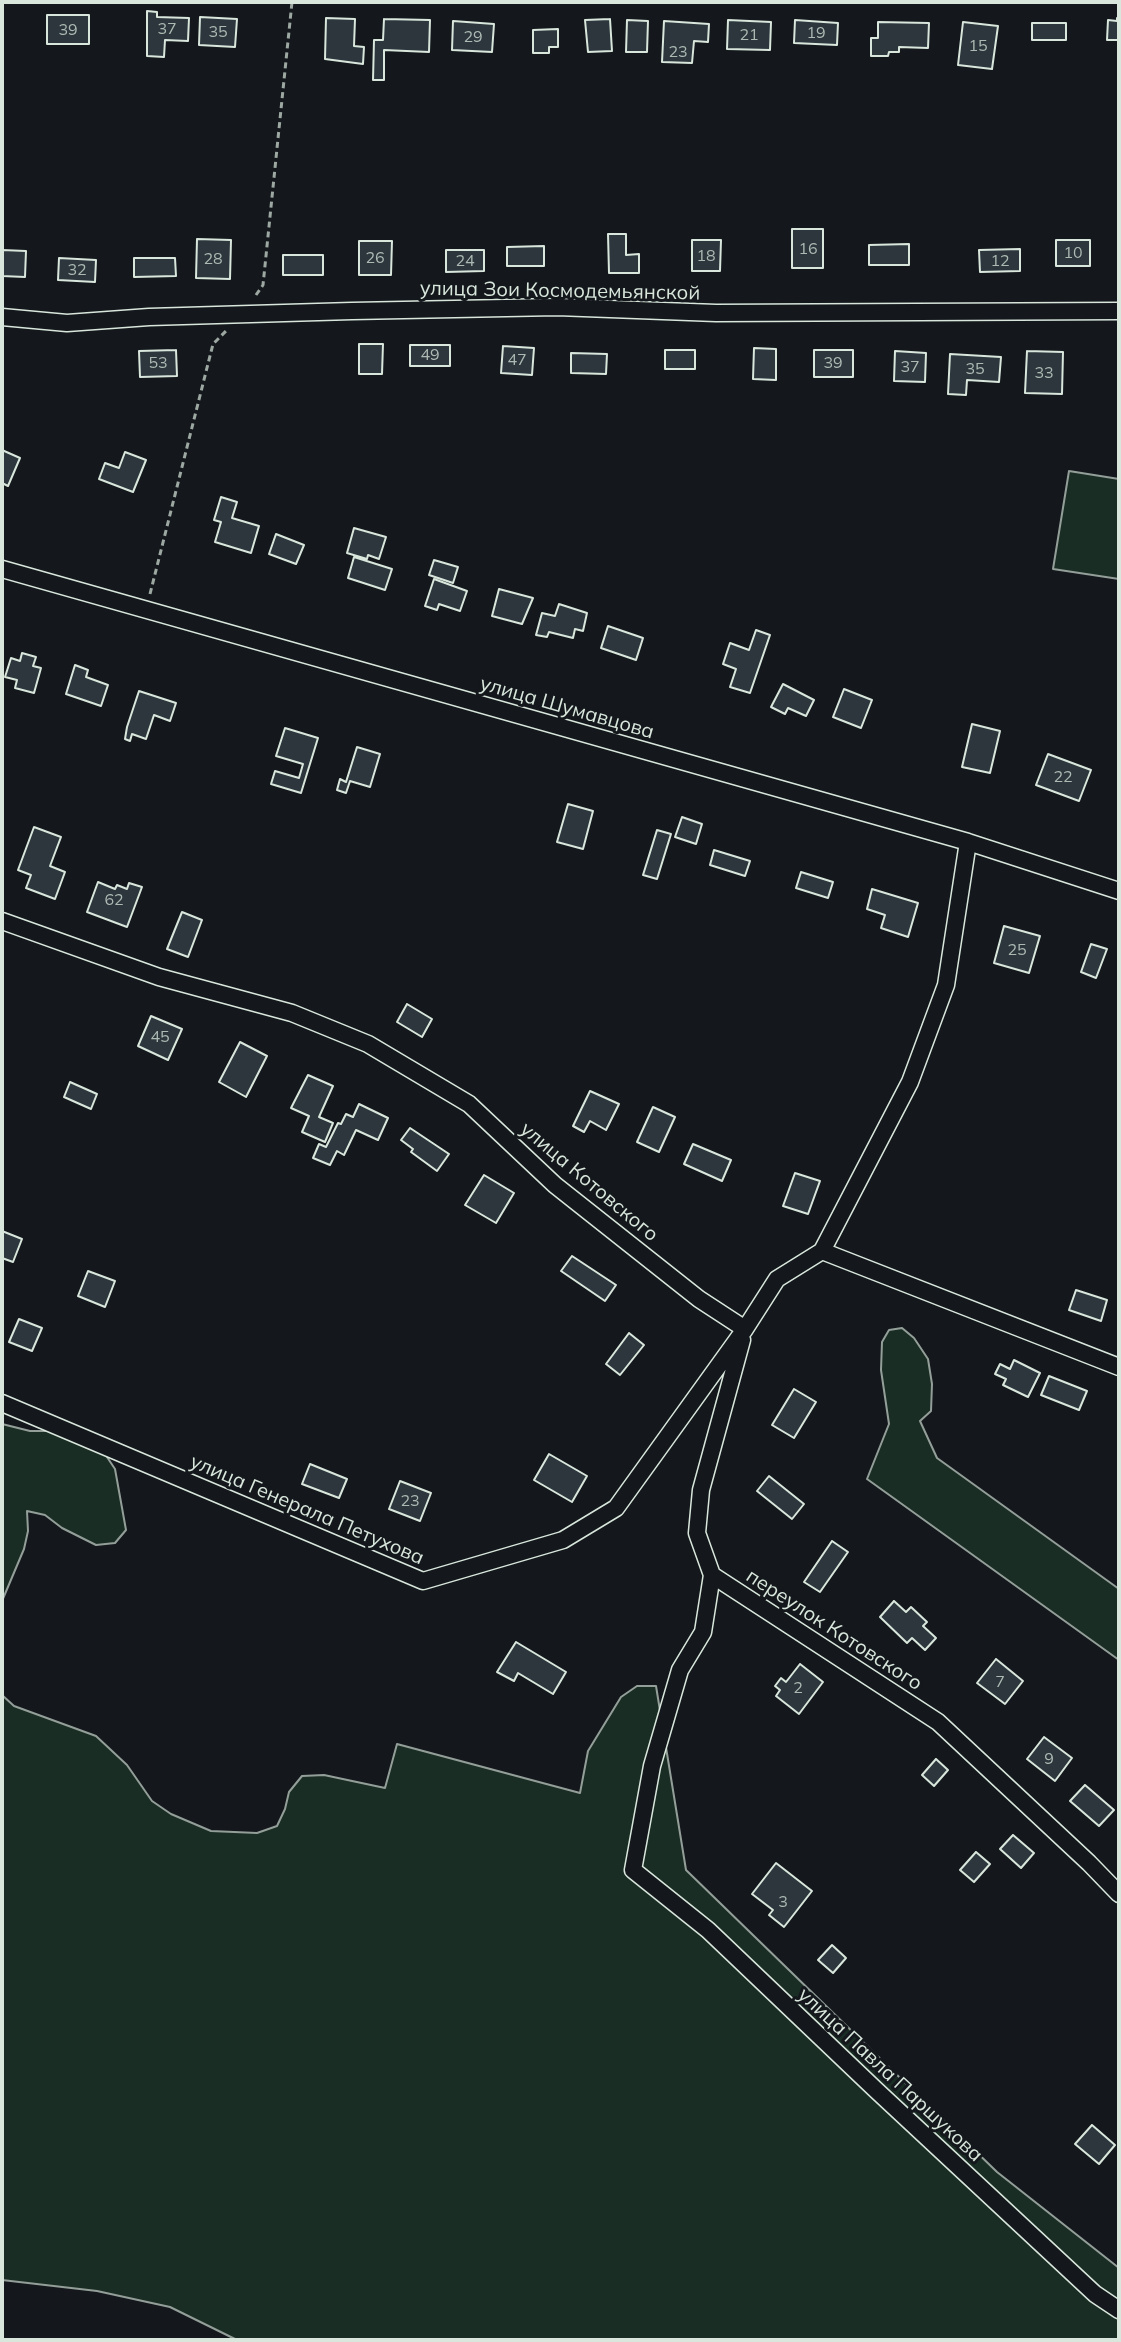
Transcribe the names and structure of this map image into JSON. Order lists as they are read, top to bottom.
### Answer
{
  "streets": {
    "street": [
      "улица Зои Космодемьянской",
      "улица Шумавцова",
      "улица Котовского",
      "улица Генерала Петухова",
      "переулок Котовского",
      "улица Павла Паршукова"
    ]
  },
  "crossings": [
    ["улица Котовского", "улица Генерала Петухова"],
    ["переулок Котовского", "улица Павла Паршукова"]
  ],
  "house_numbers": [
    "37",
    "39",
    "35",
    "19",
    "21",
    "29",
    "15",
    "23",
    "16",
    "10",
    "18",
    "26",
    "28",
    "24",
    "12",
    "32",
    "49",
    "47",
    "53",
    "39",
    "37",
    "35",
    "33",
    "22",
    "62",
    "25",
    "45",
    "23",
    "7",
    "2",
    "9",
    "3"
  ]
}
